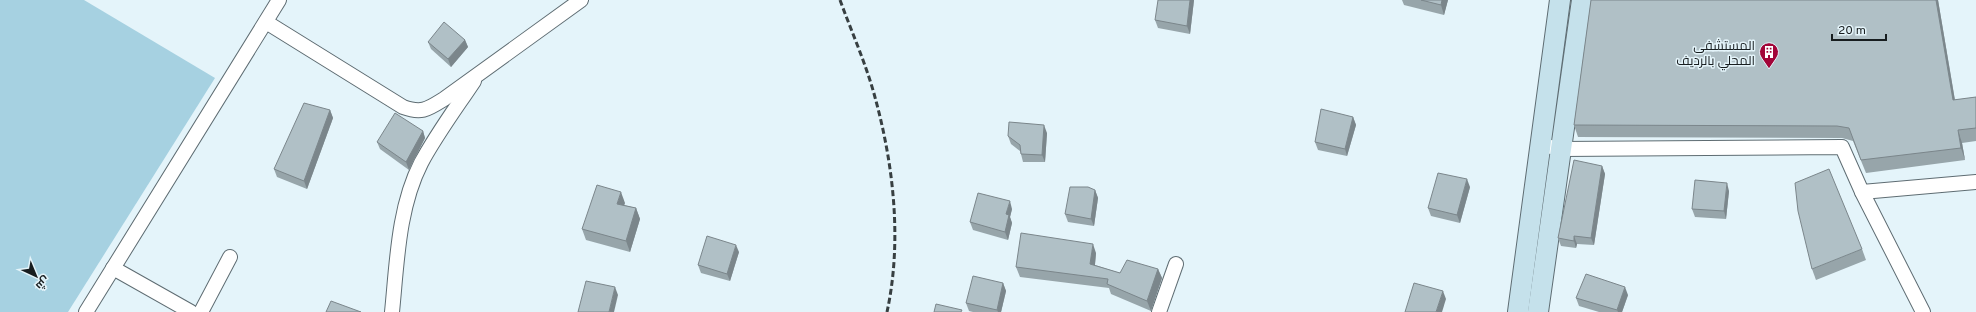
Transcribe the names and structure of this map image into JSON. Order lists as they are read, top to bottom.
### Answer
{
  "places": {
    "building": ["المستشفى المحلي بالرديف"]
  },
  "scale_bar": "20 m",
  "north": "bottom right"
}
